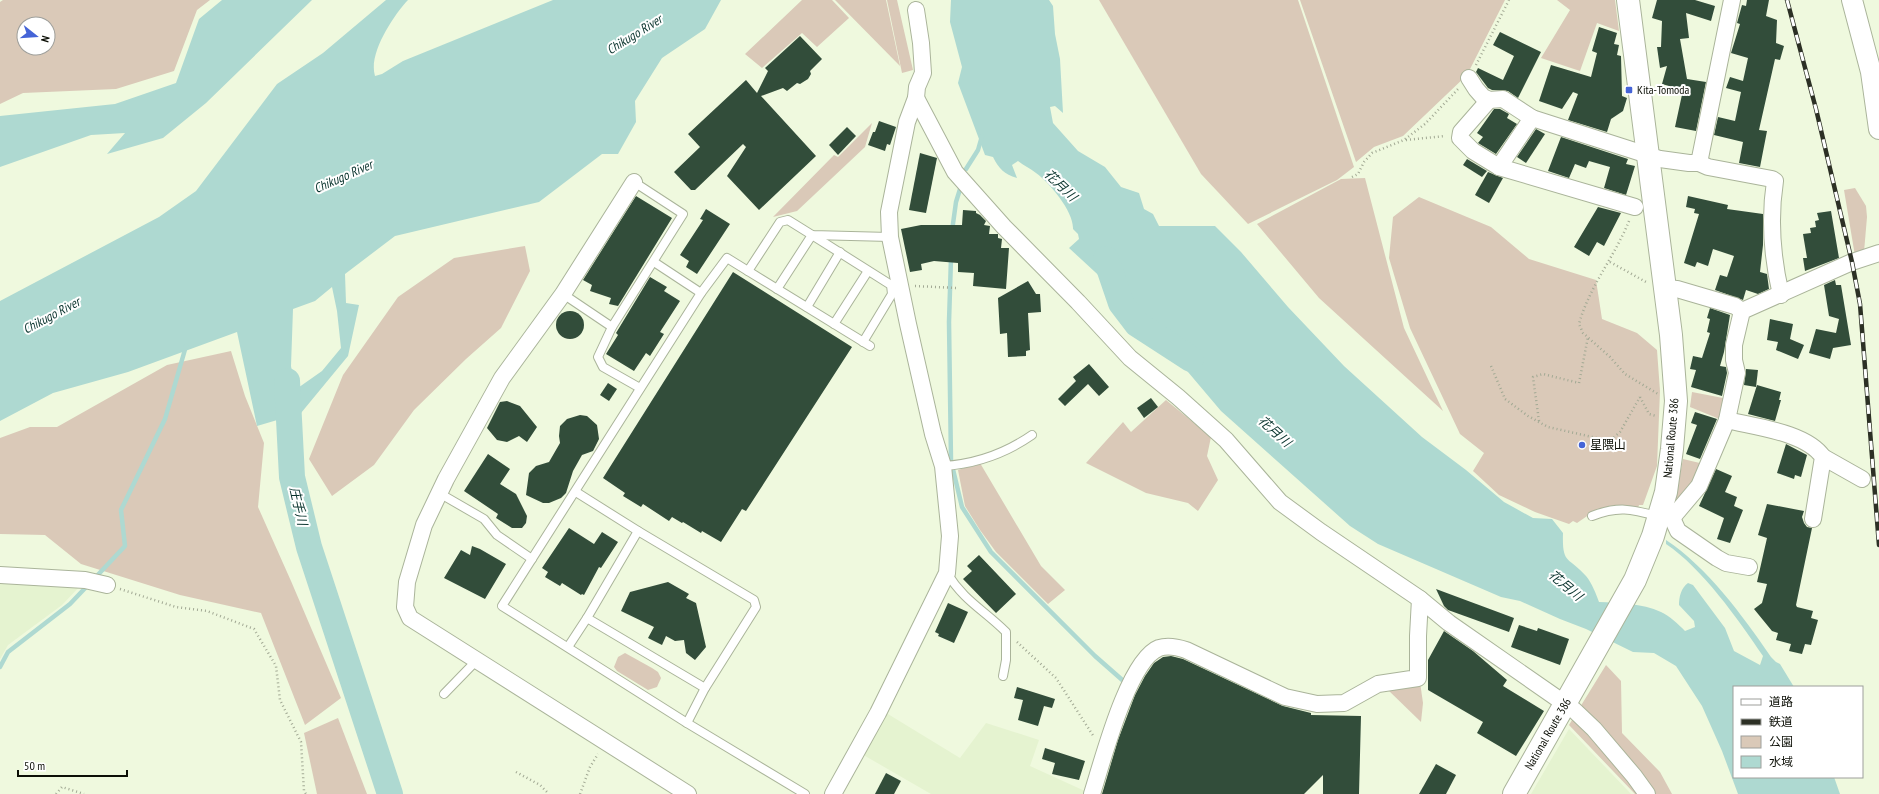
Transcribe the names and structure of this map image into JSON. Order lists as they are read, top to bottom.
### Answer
{
  "streets": {
    "highway": ["National Route 386"]
  },
  "water": ["Chikugo River", "花月川", "庄手川"],
  "places": {
    "transit": ["Kita-Tomoda"],
    "other": ["星隈山"]
  },
  "legend": [
    "道路",
    "鉄道",
    "公園",
    "水域"
  ],
  "scale_bar": "50 m",
  "north": "right"
}
